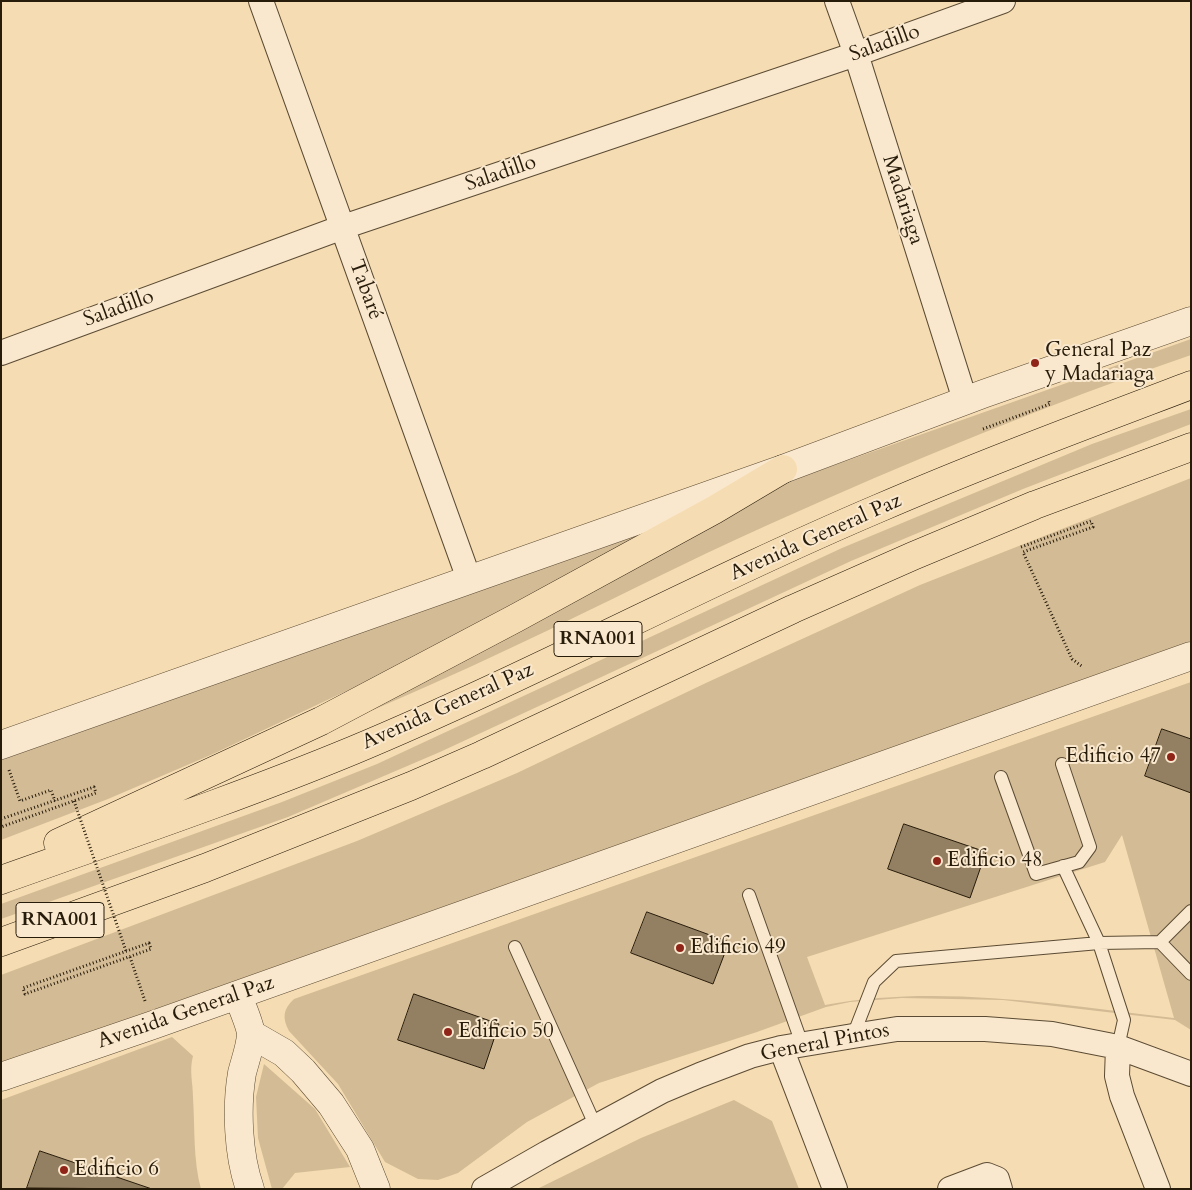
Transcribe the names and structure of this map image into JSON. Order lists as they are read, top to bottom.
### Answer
{
  "streets": {
    "highway": ["Avenida General Paz", "RNA001"],
    "street": [
      "Saladillo",
      "Madariaga",
      "Tabaré",
      "General Pintos"
    ]
  },
  "crossings": [
    ["Saladillo", "Madariaga"],
    ["Saladillo", "Tabaré"]
  ],
  "places": [
    "General Paz y Madariaga",
    "Edificio 47",
    "Edificio 48",
    "Edificio 49",
    "Edificio 50",
    "Edificio 6"
  ]
}
